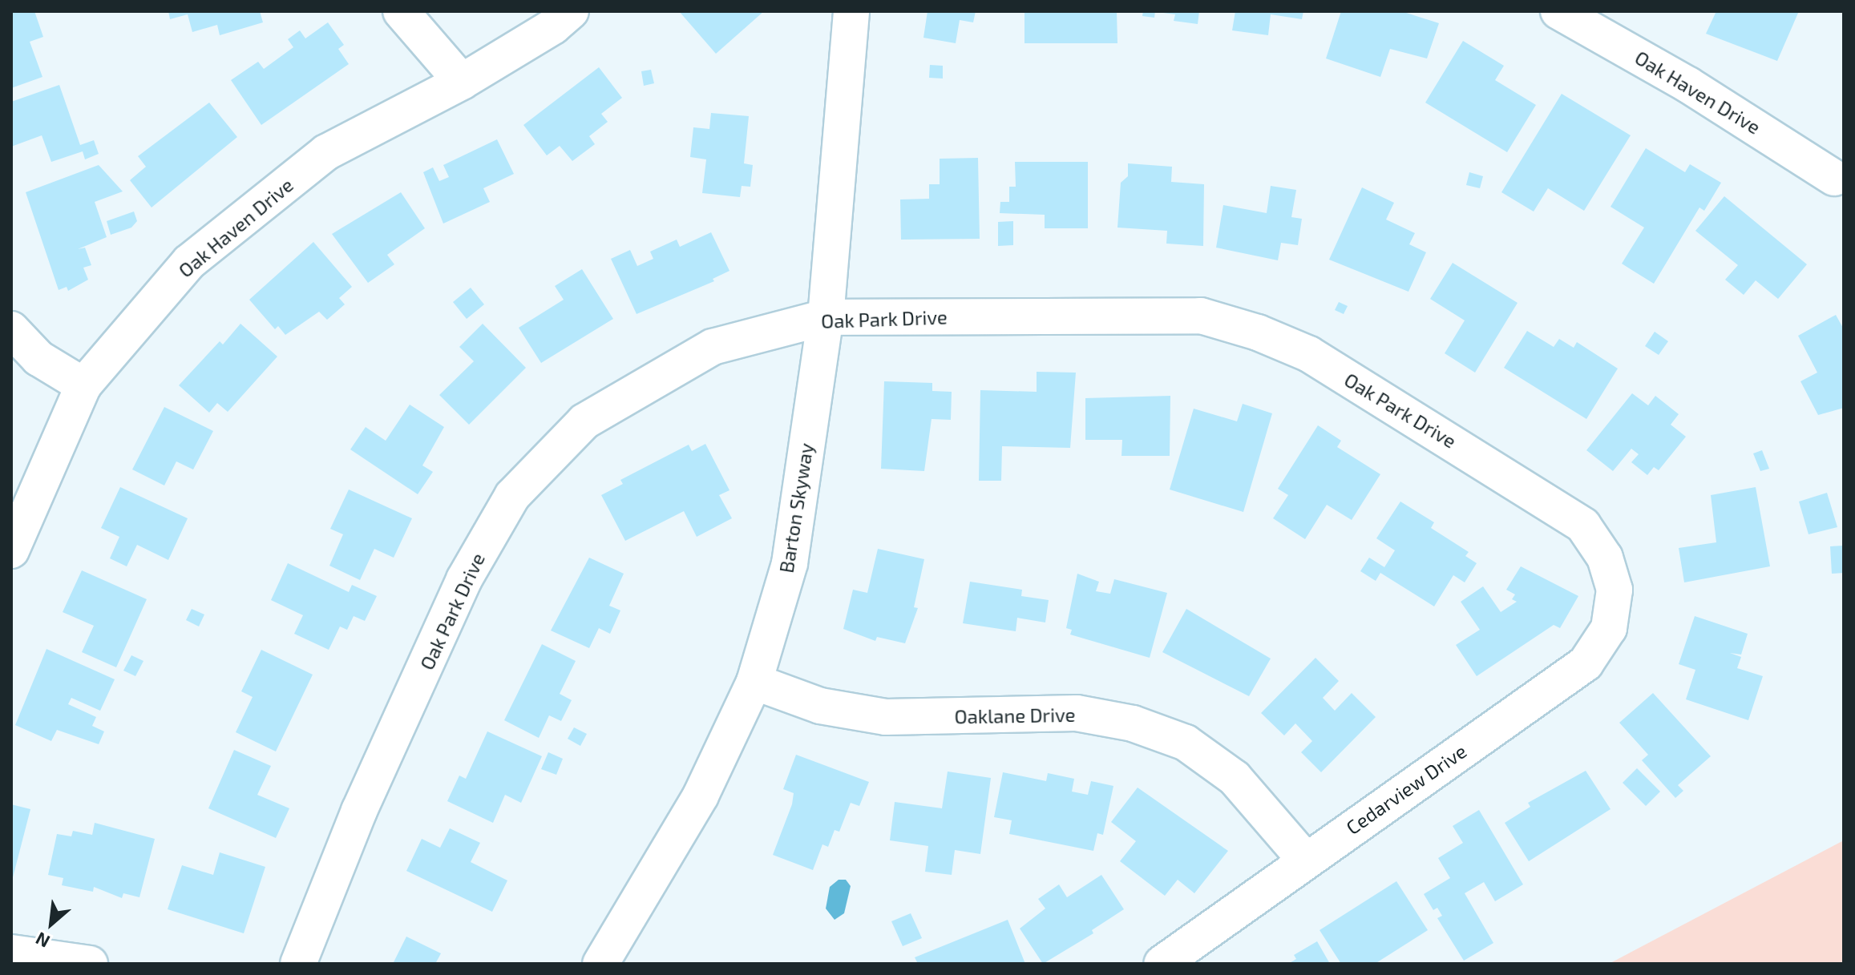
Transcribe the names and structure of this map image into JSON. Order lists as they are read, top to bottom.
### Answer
{
  "streets": {
    "street": [
      "Oak Haven Drive",
      "Oak Park Drive",
      "Barton Skyway",
      "Oaklane Drive",
      "Cedarview Drive"
    ]
  },
  "crossings": [
    ["Oak Park Drive", "Barton Skyway"],
    ["Oak Park Drive", "Cedarview Drive"],
    ["Barton Skyway", "Oaklane Drive"],
    ["Oaklane Drive", "Cedarview Drive"]
  ],
  "north": "bottom left"
}
